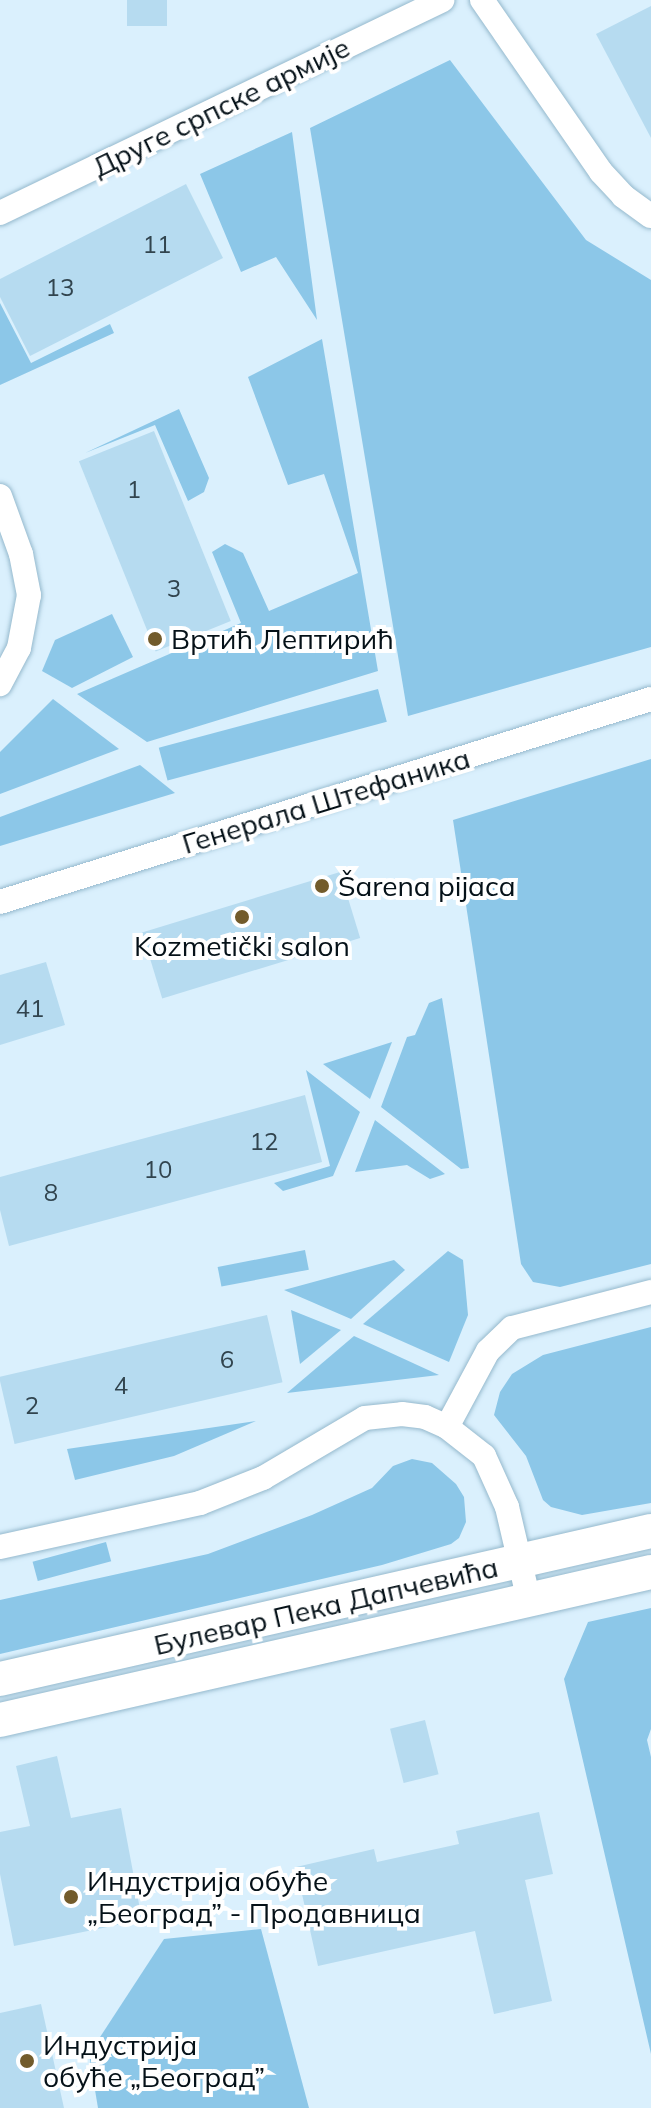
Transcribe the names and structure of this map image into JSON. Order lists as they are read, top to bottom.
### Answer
{
  "streets": {
    "street": ["Друге српске армије", "Генерала Штефаника", "Булевар Пека Дапчевића"]
  },
  "places": [
    "Вртић Лептирић",
    "Šarena pijaca",
    "Kozmetički salon",
    "Индустрија обуће „Београд” - Продавница",
    "Индустрија обуће „Београд”"
  ],
  "house_numbers": [
    "11",
    "13",
    "1",
    "3",
    "41",
    "12",
    "10",
    "8",
    "6",
    "4",
    "2"
  ]
}
